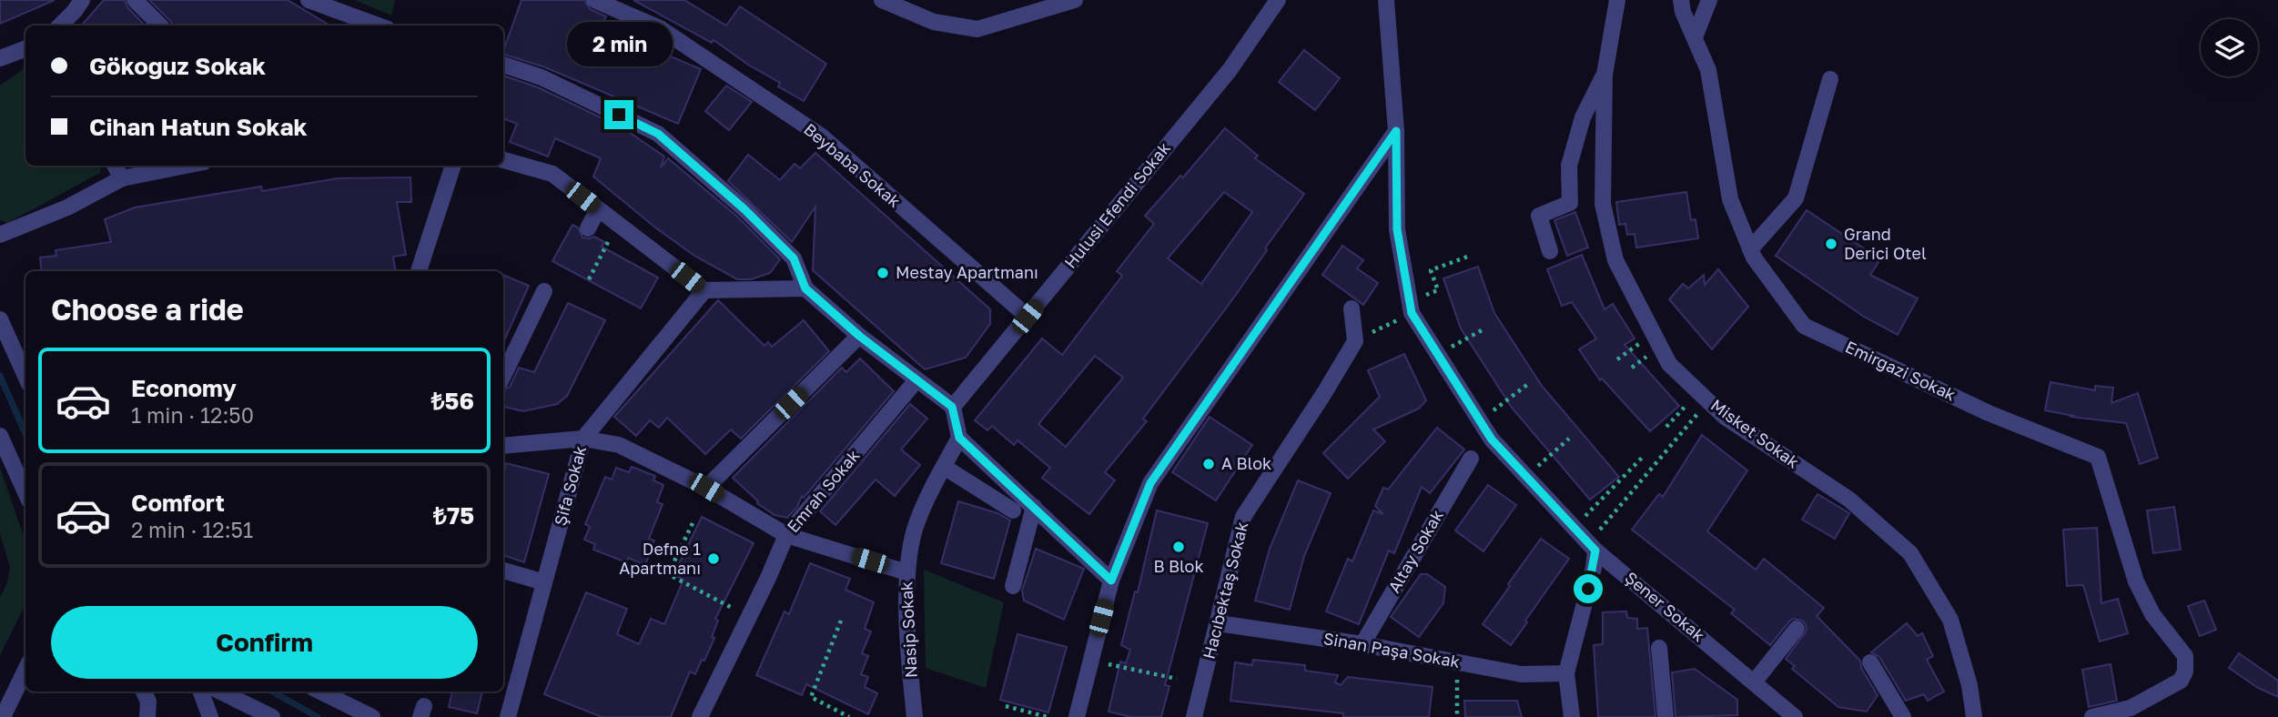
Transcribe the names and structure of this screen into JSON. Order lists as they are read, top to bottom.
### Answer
{
  "streets": {
    "street": [
      "Beybaba Sokak",
      "Hulusi Efendi Sokak",
      "Emirgazi Sokak",
      "Misket Sokak",
      "Şifa Sokak",
      "Emrah Sokak",
      "Altay Sokak",
      "Hacıbektaş Sokak",
      "Şener Sokak",
      "Nasip Sokak",
      "Sinan Paşa Sokak"
    ]
  },
  "crossings": [
    ["Beybaba Sokak", "Hulusi Efendi Sokak"],
    ["Altay Sokak", "Sinan Paşa Sokak"],
    ["Hacıbektaş Sokak", "Sinan Paşa Sokak"]
  ],
  "places": [
    "Grand Derici Otel",
    "Mestay Apartmanı",
    "A Blok",
    "B Blok",
    "Defne 1 Apartmanı"
  ],
  "page": {
    "bubble": "2 min",
    "banner": ["Gökoğuz Sokak", "Cihan Hatun Sokak"],
    "heading": "Choose a ride",
    "list": [
      {
        "name": "Economy",
        "note": "1 min · 12:50",
        "value": "₺56"
      },
      {
        "name": "Comfort",
        "note": "2 min · 12:51",
        "value": "₺75"
      }
    ],
    "buttons": "Confirm"
  }
}
